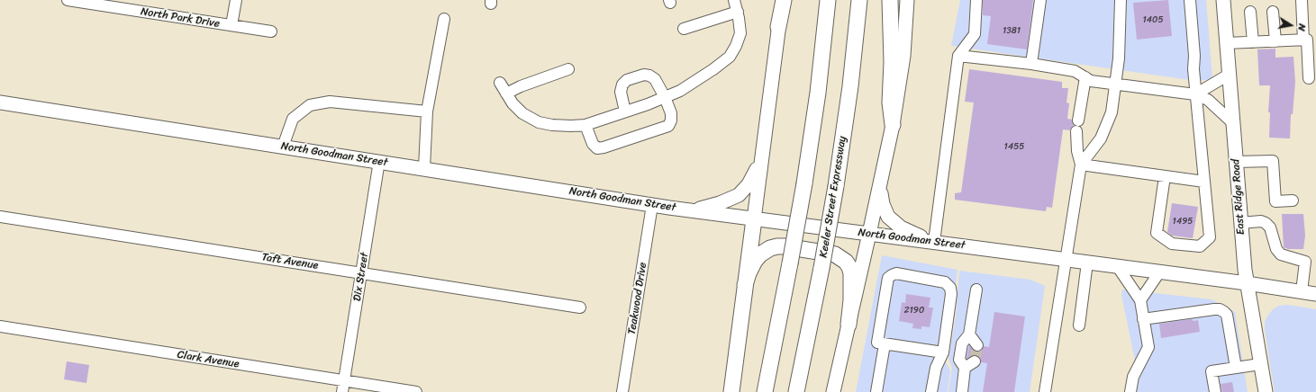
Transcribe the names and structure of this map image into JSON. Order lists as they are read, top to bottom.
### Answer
{
  "streets": {
    "highway": ["Keeler Street Expressway"],
    "main road": ["North Goodman Street", "East Ridge Road"],
    "street": [
      "North Park Drive",
      "Taft Avenue",
      "Dix Street",
      "Teakwood Drive",
      "Clark Avenue"
    ]
  },
  "crossings": [
    ["North Goodman Street", "East Ridge Road"],
    ["North Goodman Street", "Dix Street"],
    ["North Goodman Street", "Teakwood Drive"],
    ["Taft Avenue", "Dix Street"],
    ["Dix Street", "Clark Avenue"]
  ],
  "house_numbers": [
    "1405",
    "1381",
    "1455",
    "1495",
    "2190"
  ],
  "north": "right"
}
